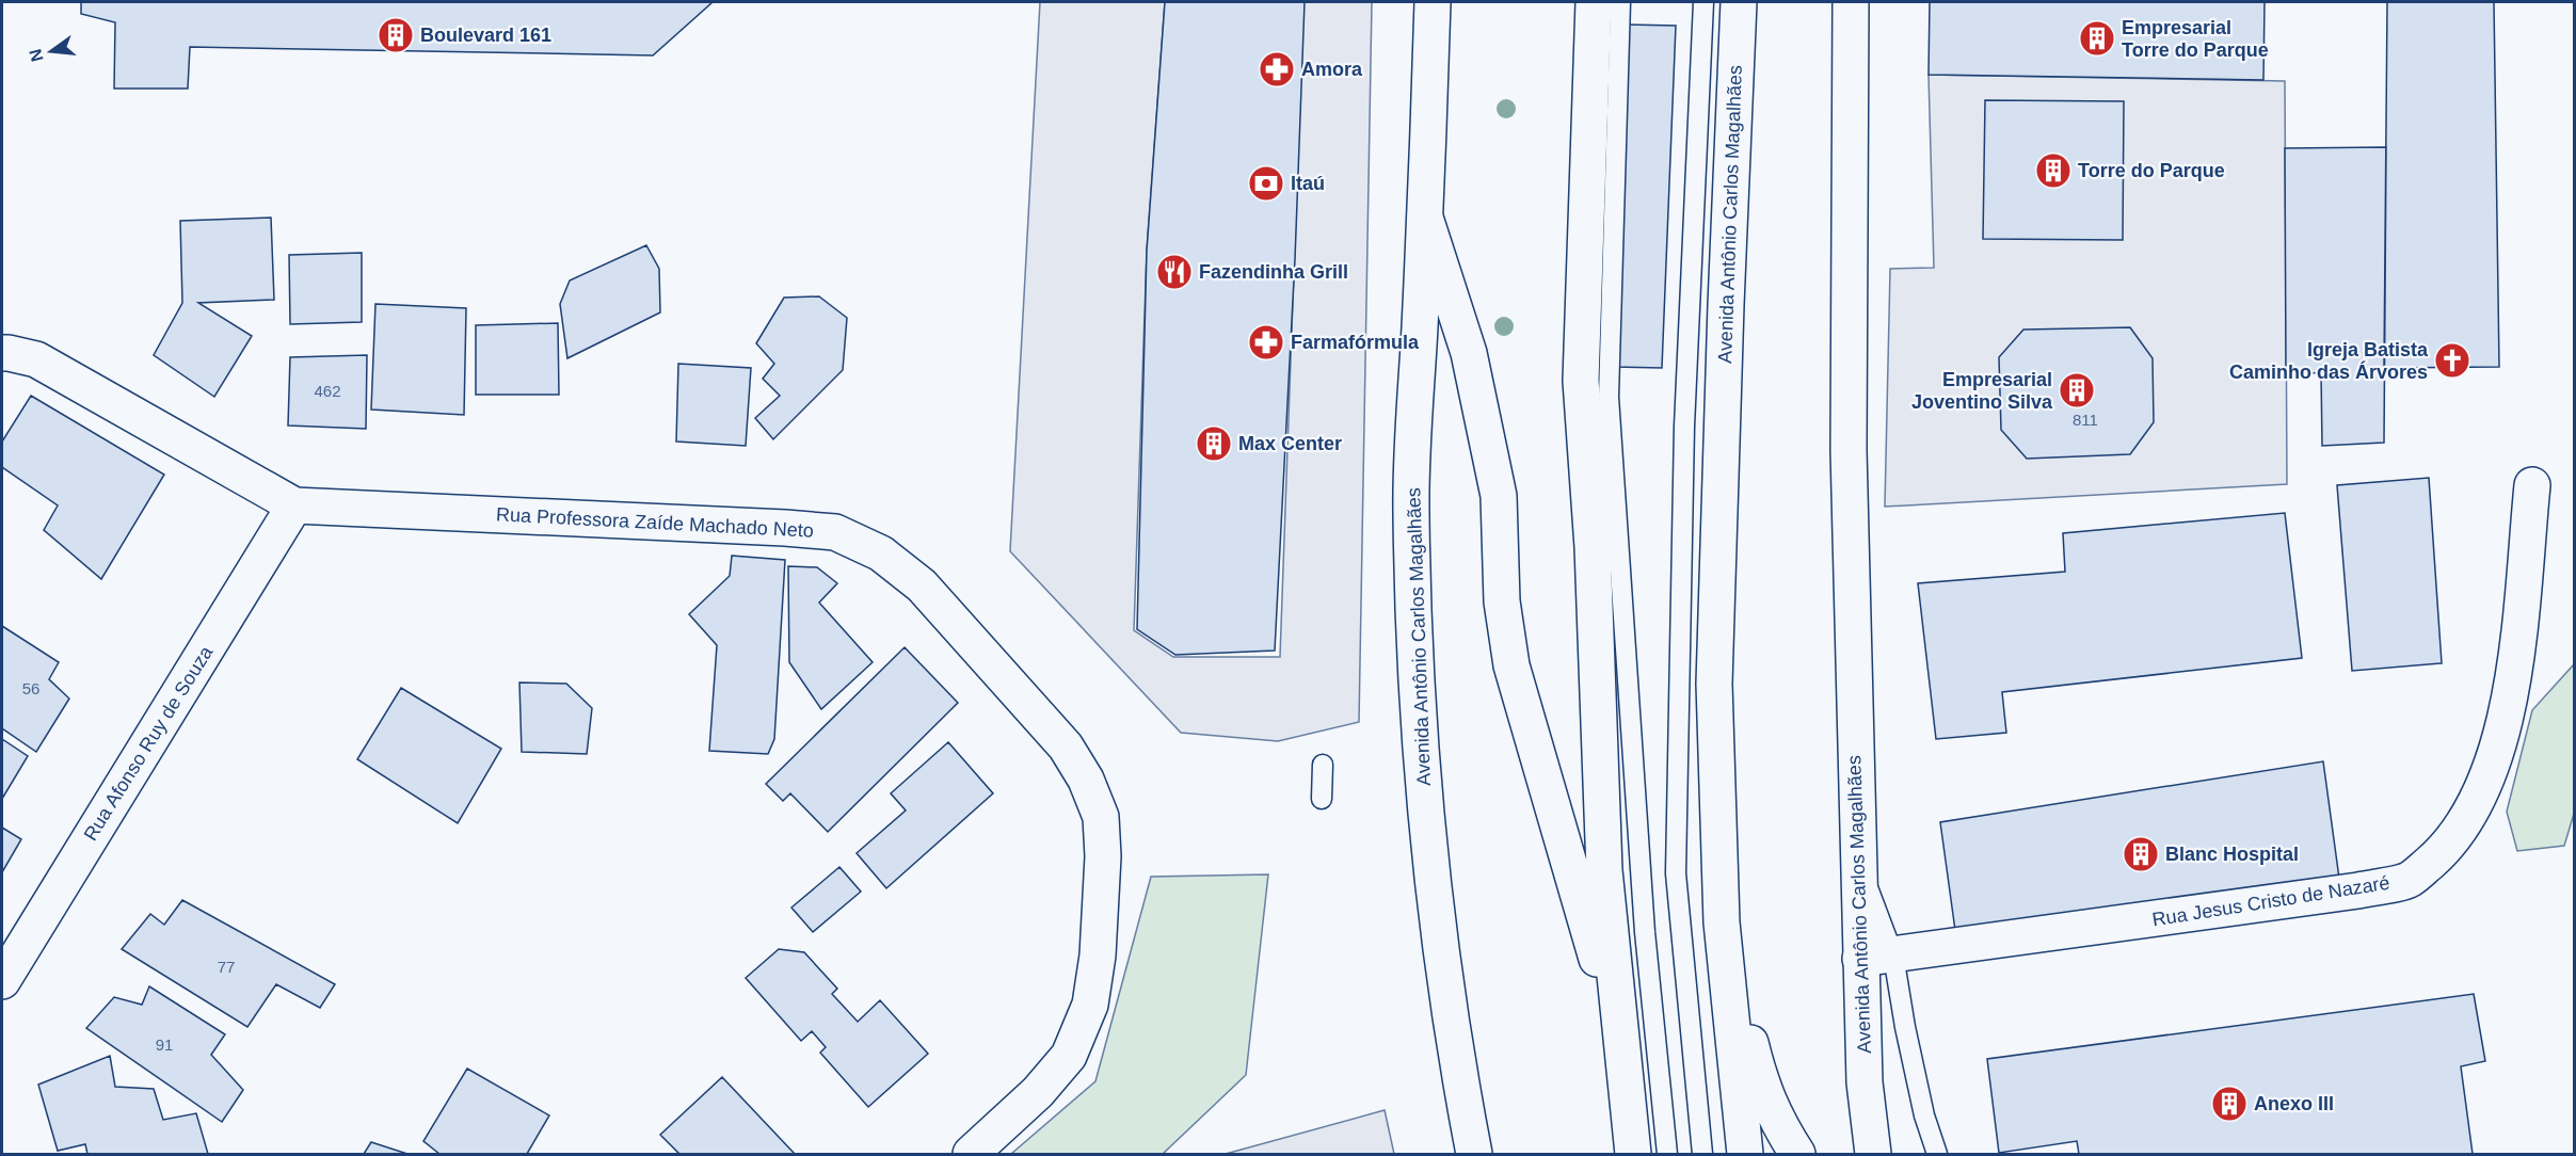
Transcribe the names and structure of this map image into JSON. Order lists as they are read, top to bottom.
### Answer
{
  "streets": {
    "street": [
      "Avenida Antônio Carlos Magalhães",
      "Rua Professora Zaíde Machado Neto",
      "Rua Afonso Ruy de Souza",
      "Rua Jesus Cristo de Nazaré"
    ]
  },
  "crossings": [
    ["Avenida Antônio Carlos Magalhães", "Rua Jesus Cristo de Nazaré"],
    ["Rua Professora Zaíde Machado Neto", "Rua Afonso Ruy de Souza"]
  ],
  "places": {
    "building": [
      "Boulevard 161",
      "Empresarial Torre do Parque",
      "Torre do Parque",
      "Empresarial Joventino Silva",
      "Max Center",
      "Blanc Hospital",
      "Anexo III"
    ],
    "pharmacy": ["Amora", "Farmafórmula"],
    "bank": ["Itaú"],
    "restaurant": ["Fazendinha Grill"],
    "church": ["Igreja Batista Caminho das Árvores"]
  },
  "house_numbers": [
    "462",
    "811",
    "56",
    "77",
    "91"
  ],
  "north": "left"
}
